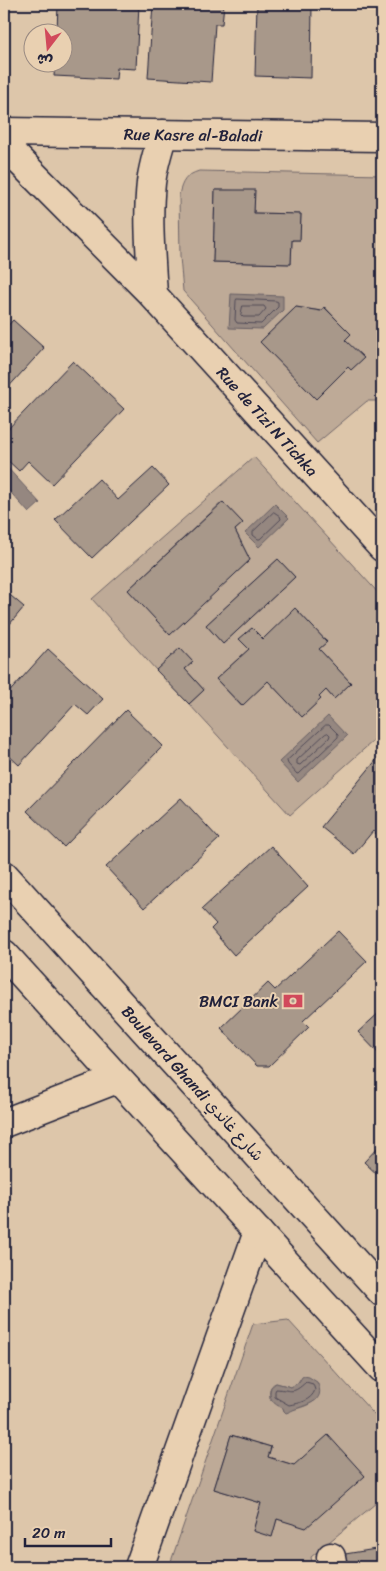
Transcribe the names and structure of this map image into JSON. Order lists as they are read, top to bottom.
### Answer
{
  "streets": {
    "street": ["Rue Kasre al-Baladi", "Rue de Tizi N Tichka", "Boulevard Ghandi شارع غاندي"]
  },
  "places": {
    "bank": ["BMCI Bank"]
  },
  "scale_bar": "20 m",
  "north": "bottom"
}
